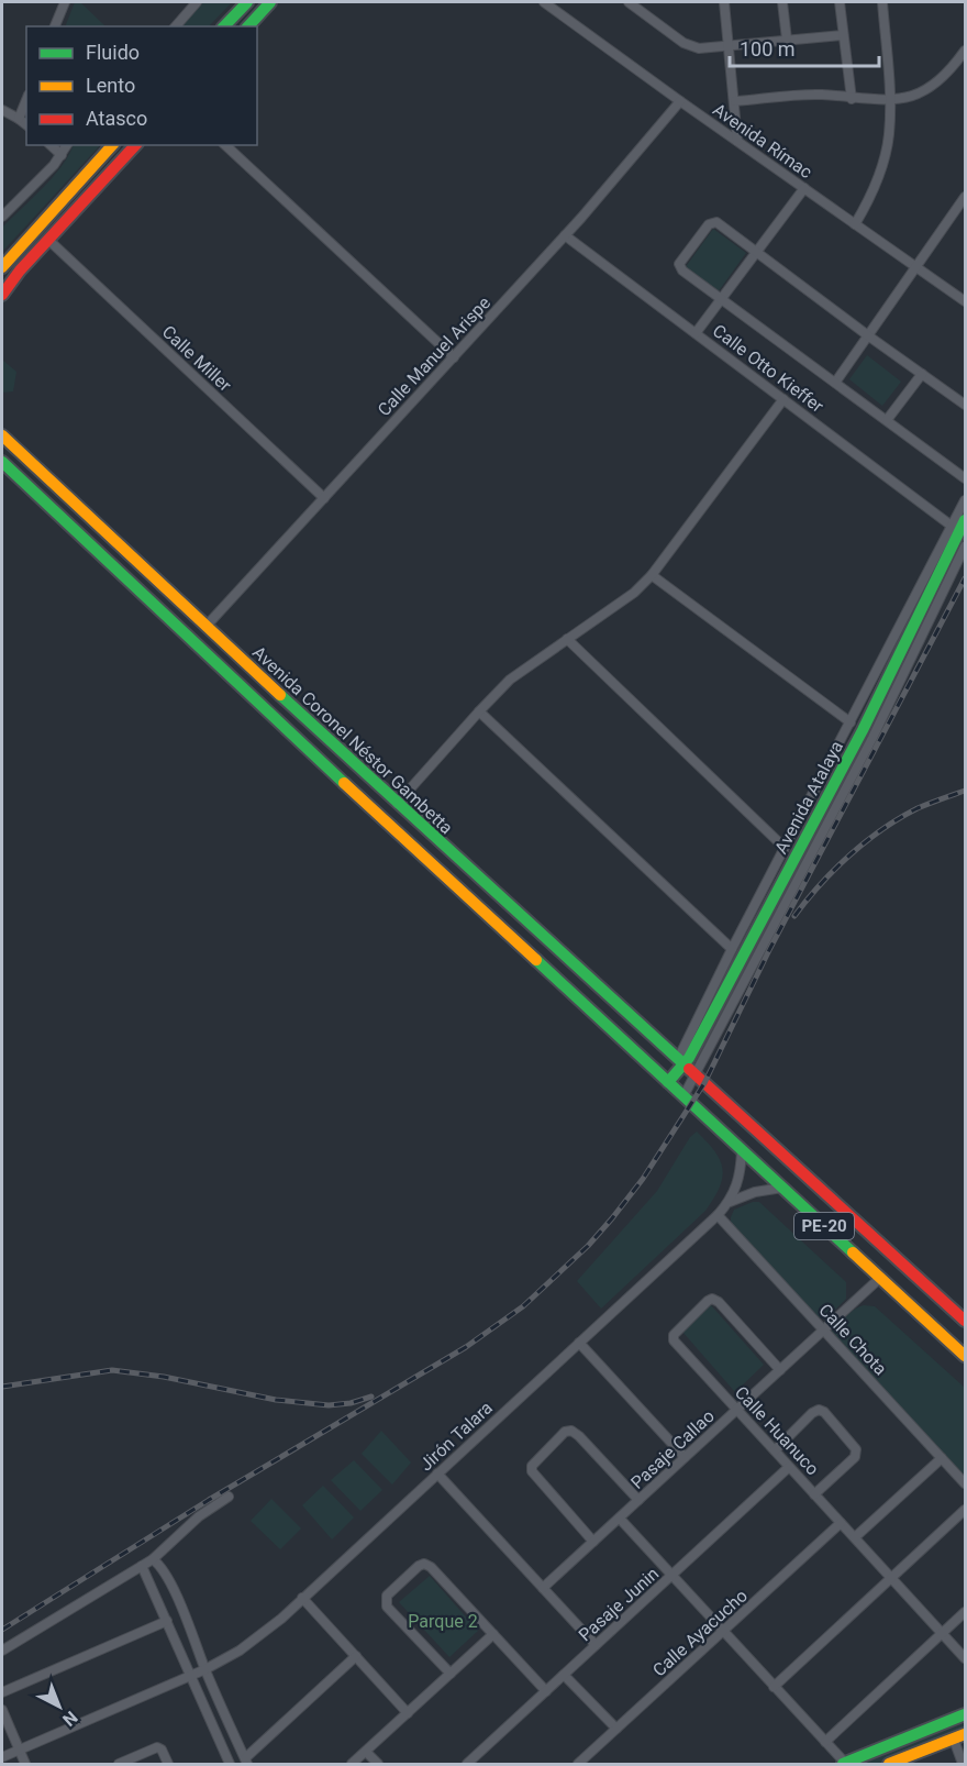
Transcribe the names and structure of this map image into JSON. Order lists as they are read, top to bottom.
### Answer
{
  "streets": {
    "main road": ["Avenida Coronel Néstor Gambetta", "Avenida Atalaya", "PE-20"],
    "street": [
      "Avenida Rímac",
      "Calle Manuel Arispe",
      "Calle Miller",
      "Calle Otto Kieffer",
      "Calle Chota",
      "Calle Huanuco",
      "Jirón Talara",
      "Pasaje Callao",
      "Pasaje Junin",
      "Calle Ayacucho"
    ]
  },
  "crossings": [
    ["Avenida Rímac", "Calle Manuel Arispe"],
    ["Calle Manuel Arispe", "Calle Miller"],
    ["Calle Manuel Arispe", "Calle Otto Kieffer"],
    ["Calle Manuel Arispe", "Avenida Coronel Néstor Gambetta"],
    ["Calle Otto Kieffer", "Avenida Atalaya"],
    ["Avenida Coronel Néstor Gambetta", "Avenida Atalaya"],
    ["Avenida Coronel Néstor Gambetta", "PE-20"],
    ["Avenida Atalaya", "PE-20"],
    ["PE-20", "Jirón Talara"],
    ["PE-20", "Pasaje Callao"],
    ["Calle Chota", "Jirón Talara"],
    ["Calle Chota", "Pasaje Callao"],
    ["Calle Huanuco", "Pasaje Callao"],
    ["Calle Huanuco", "Pasaje Junin"],
    ["Calle Huanuco", "Calle Ayacucho"]
  ],
  "parks": ["Parque 2"],
  "legend": ["Fluido", "Lento", "Atasco"],
  "scale_bar": "100 m",
  "north": "bottom right"
}
